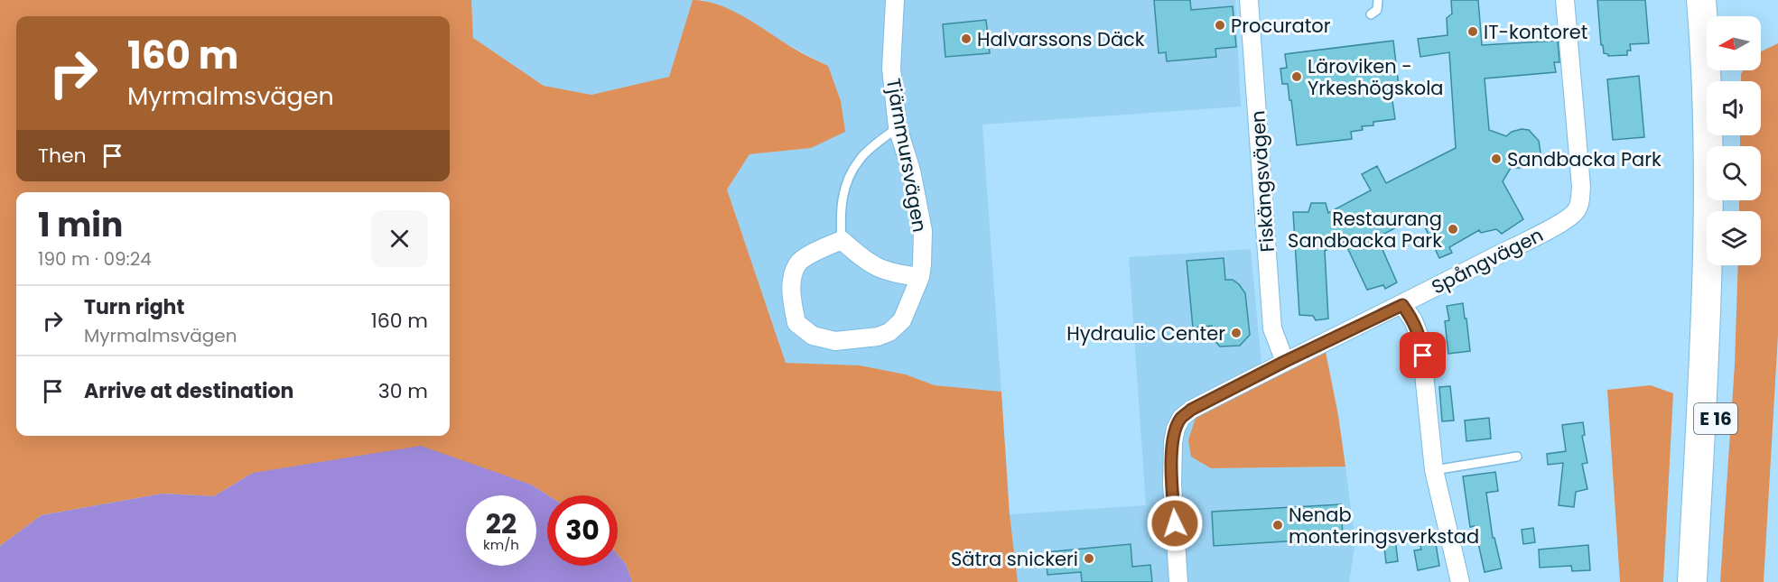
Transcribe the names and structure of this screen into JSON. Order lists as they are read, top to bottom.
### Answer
{
  "streets": {
    "highway": ["E 16"],
    "street": ["Tjärnmursvägen", "Fiskängsvägen", "Spångvägen"]
  },
  "crossings": [
    ["Fiskängsvägen", "Spångvägen"]
  ],
  "places": [
    "Procurator",
    "IT-kontoret",
    "Halvarssons Däck",
    "Läroviken - Yrkeshögskola",
    "Sandbacka Park",
    "Restaurang Sandbacka Park",
    "Hydraulic Center",
    "Nenab monteringsverkstad",
    "Sätra snickeri"
  ],
  "north": "left",
  "page": {
    "turn": ["160 m", "Myrmalmsvägen"],
    "then": "Then",
    "heading": ["1 min", "190 m · 09:24"],
    "list": [
      {
        "name": "Turn right",
        "note": "Myrmalmsvägen",
        "value": "160 m"
      },
      {
        "name": "Arrive at destination",
        "value": "30 m"
      }
    ],
    "speed": "22 km/h",
    "limit": "30"
  }
}
